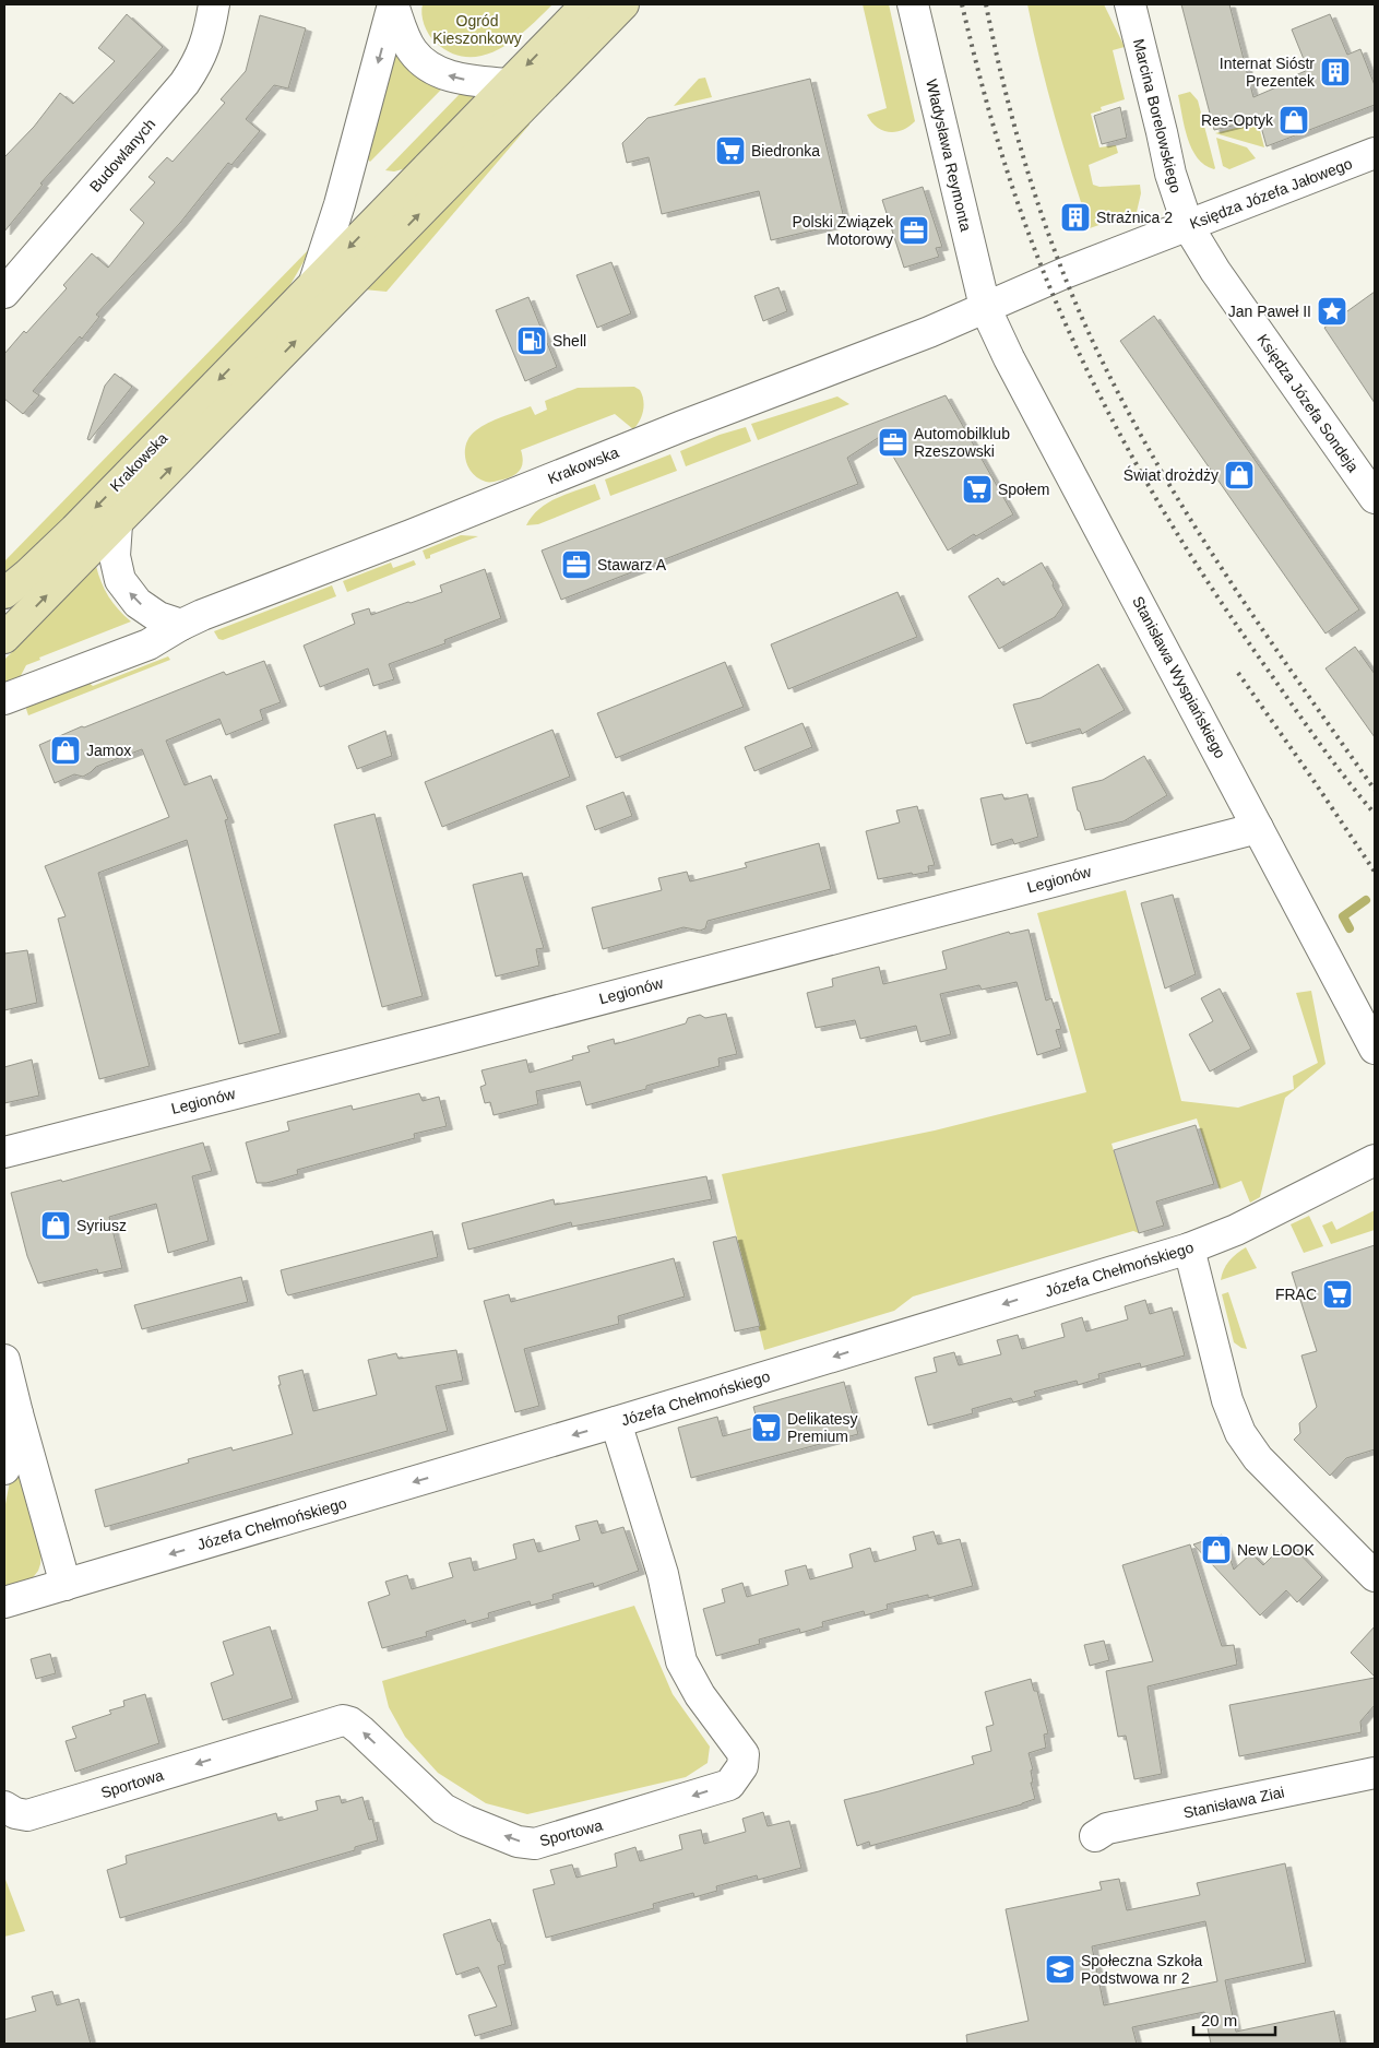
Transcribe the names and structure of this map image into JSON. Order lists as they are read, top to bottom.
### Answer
{
  "streets": {
    "main road": ["Krakowska"],
    "street": [
      "Marcina Borelowskiego",
      "Budowlanych",
      "Władysława Reymonta",
      "Księdza Józefa Jałowego",
      "Księdza Józefa Sondeja",
      "Stanisława Wyspiańskiego",
      "Legionów",
      "Józefa Chełmońskiego",
      "Sportowa",
      "Stanisława Ziai"
    ]
  },
  "crossings": [
    ["Marcina Borelowskiego", "Księdza Józefa Jałowego"],
    ["Marcina Borelowskiego", "Księdza Józefa Sondeja"],
    ["Władysława Reymonta", "Księdza Józefa Jałowego"],
    ["Władysława Reymonta", "Krakowska"],
    ["Władysława Reymonta", "Stanisława Wyspiańskiego"],
    ["Księdza Józefa Jałowego", "Księdza Józefa Sondeja"],
    ["Księdza Józefa Jałowego", "Krakowska"],
    ["Księdza Józefa Jałowego", "Stanisława Wyspiańskiego"],
    ["Krakowska", "Stanisława Wyspiańskiego"],
    ["Stanisława Wyspiańskiego", "Legionów"],
    ["Józefa Chełmońskiego", "Sportowa"]
  ],
  "one_way": ["Józefa Chełmońskiego"],
  "parks": ["Ogród Kieszonkowy"],
  "places": {
    "building": ["Internat Sióstr Prezentek", "Strażnica 2"],
    "shop": [
      "Res-Optyk",
      "Świat drożdży",
      "Jamox",
      "Syriusz",
      "New LOOK"
    ],
    "supermarket": [
      "Biedronka",
      "Społem",
      "FRAC",
      "Delikatesy Premium"
    ],
    "office": ["Polski Związek Motorowy", "Automobilklub Rzeszowski", "Stawarz A"],
    "place": ["Jan Paweł II"],
    "fuel station": ["Shell"],
    "school or university": ["Społeczna Szkoła Podstwowa nr 2"]
  },
  "scale_bar": "20 m"
}
